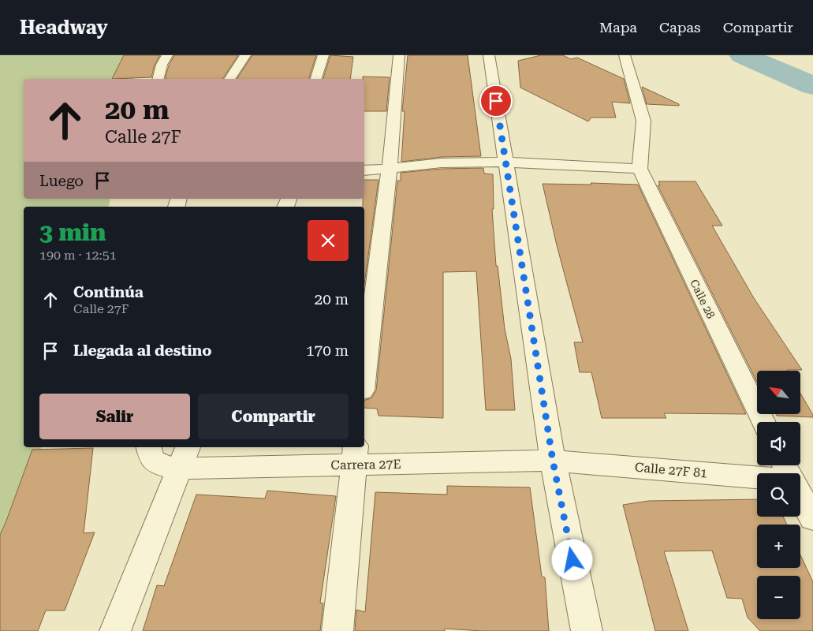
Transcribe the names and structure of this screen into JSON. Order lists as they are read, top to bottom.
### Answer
{
  "streets": {
    "street": ["Calle 28", "Carrera 27E", "Calle 27F 81"]
  },
  "crossings": [
    ["Carrera 27E", "Calle 27F 81"]
  ],
  "north": "top left",
  "page": {
    "header": "Headway",
    "nav": ["Mapa", "Capas", "Compartir"],
    "turn": ["20 m", "Calle 27F"],
    "then": "Luego",
    "heading": ["3 min", "190 m · 12:51"],
    "list": [
      {
        "name": "Continúa",
        "note": "Calle 27F",
        "value": "20 m"
      },
      {
        "name": "Llegada al destino",
        "value": "170 m"
      }
    ],
    "map_buttons": ["+", "−"],
    "buttons": ["Salir", "Compartir"]
  }
}
